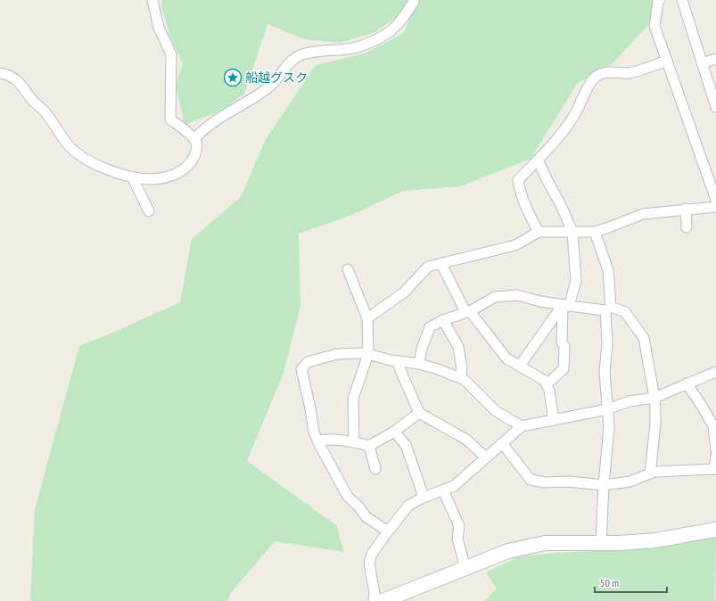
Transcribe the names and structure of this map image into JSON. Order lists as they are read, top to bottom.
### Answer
{
  "places": {
    "place": ["船越グスク"]
  },
  "scale_bar": "50 m"
}
